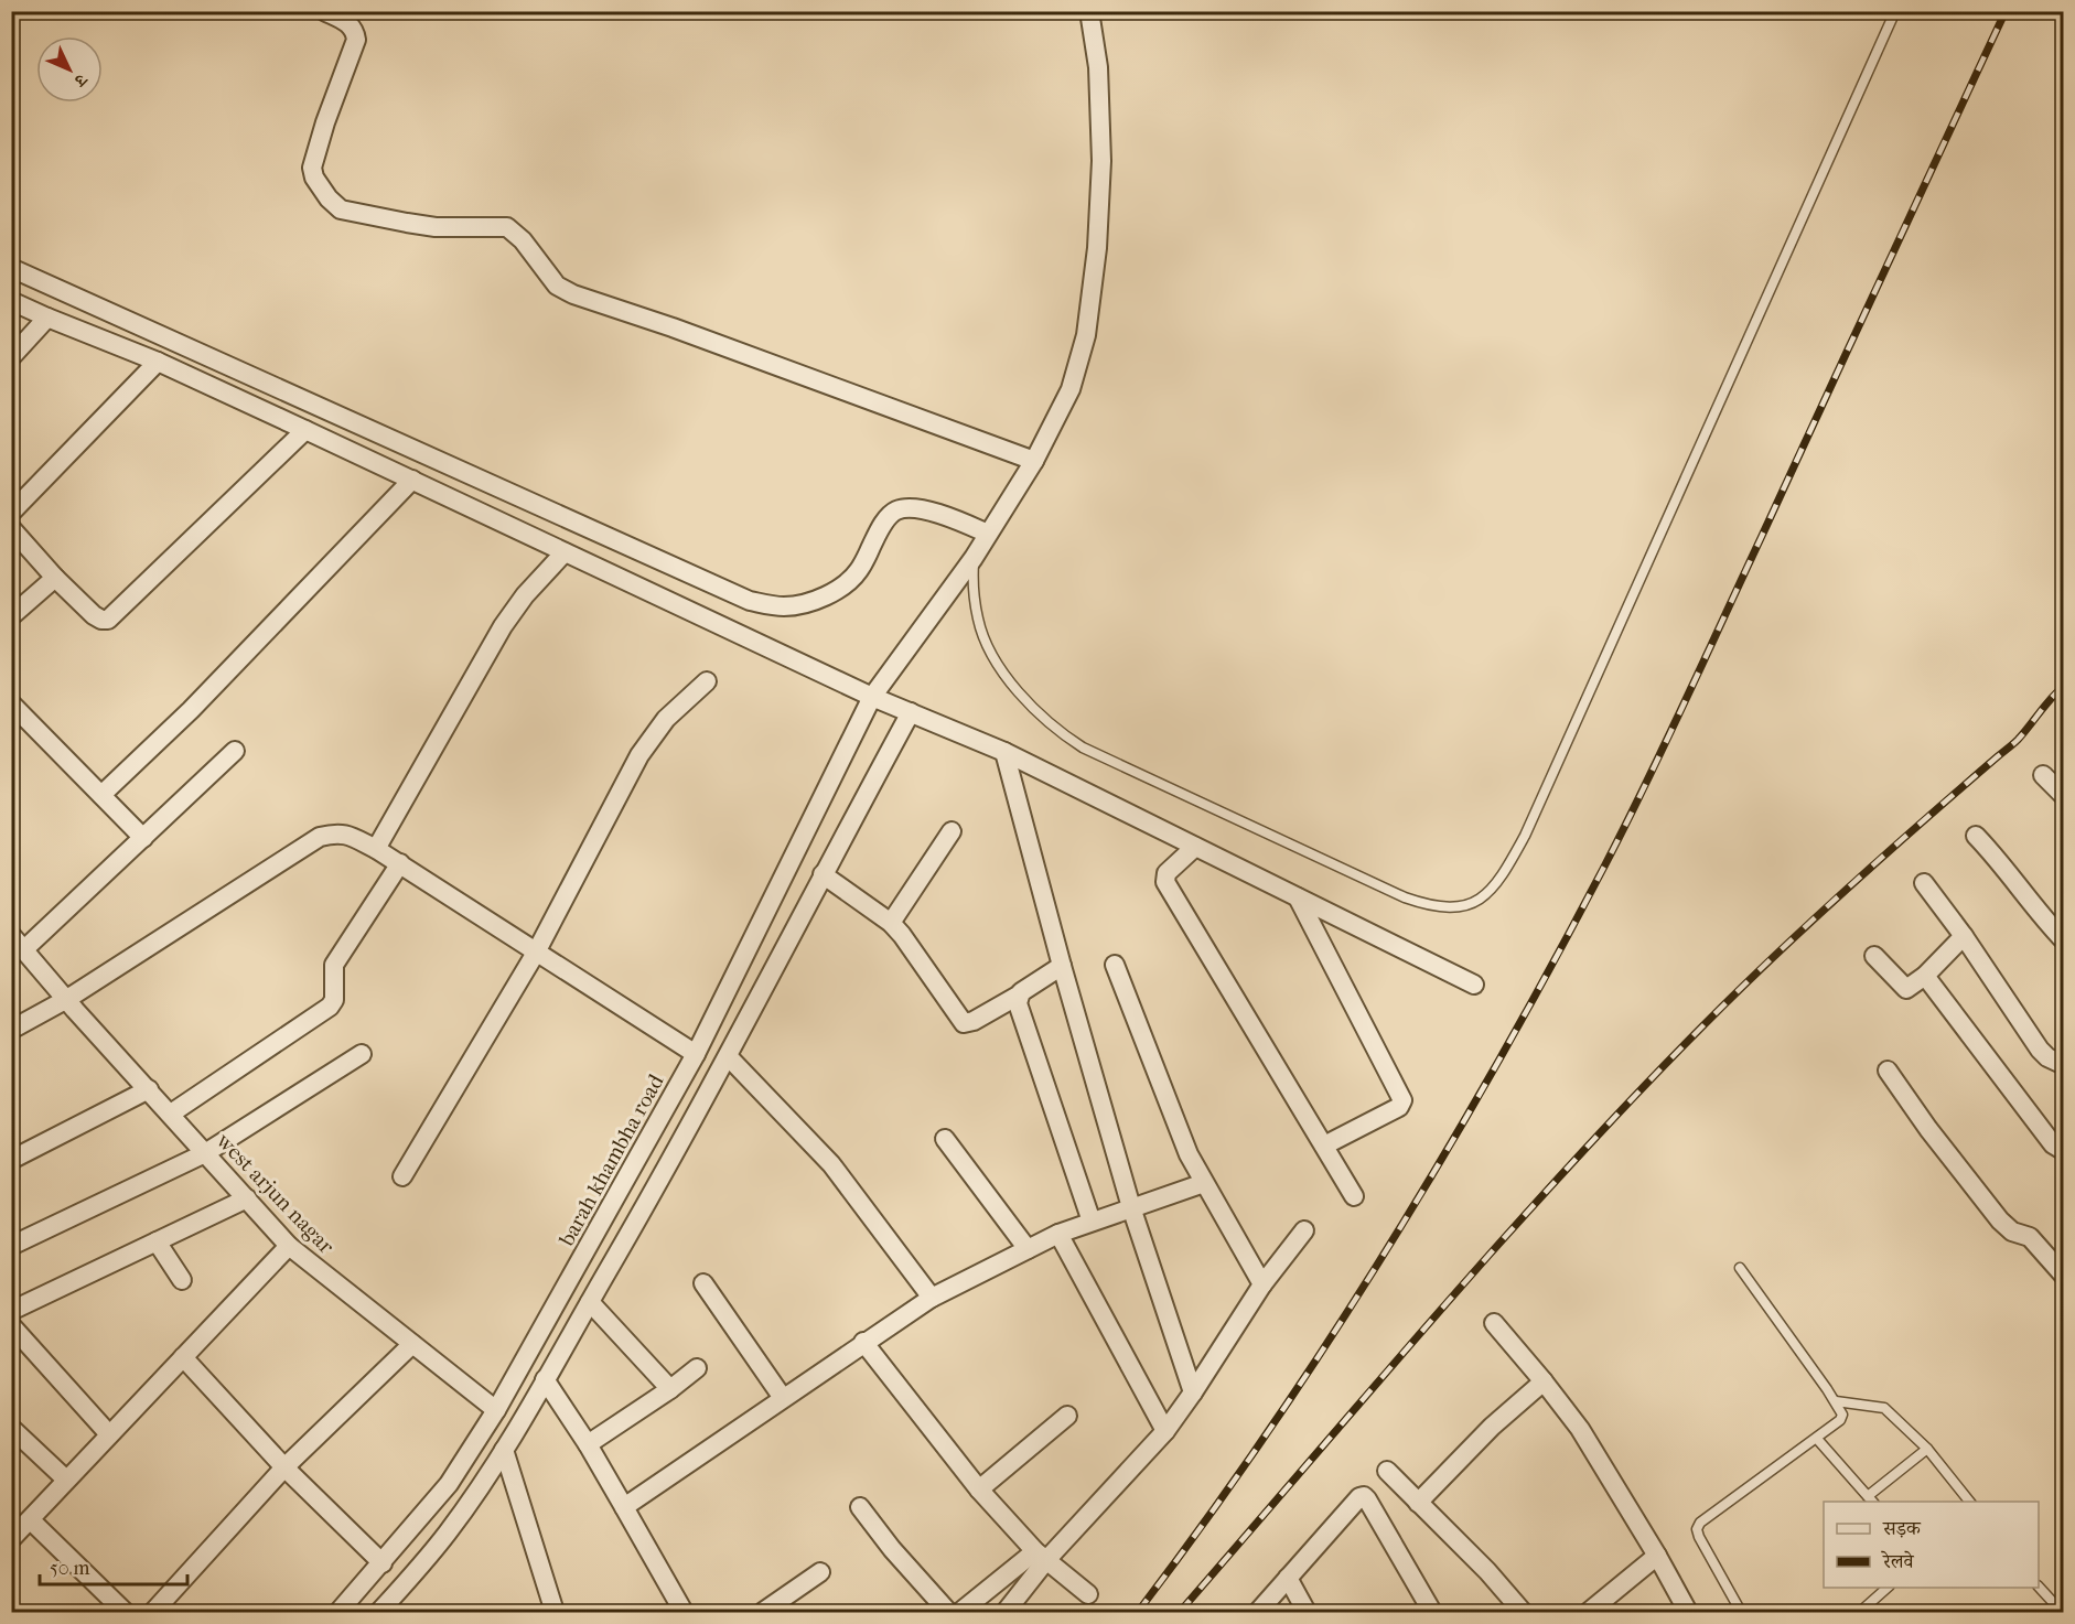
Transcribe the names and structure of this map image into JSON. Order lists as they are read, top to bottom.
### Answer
{
  "streets": {
    "street": ["barah khambha road", "west arjun nagar"]
  },
  "crossings": [
    ["barah khambha road", "west arjun nagar"]
  ],
  "legend": ["सड़क", "रेलवे"],
  "scale_bar": "50 m",
  "north": "bottom right"
}
